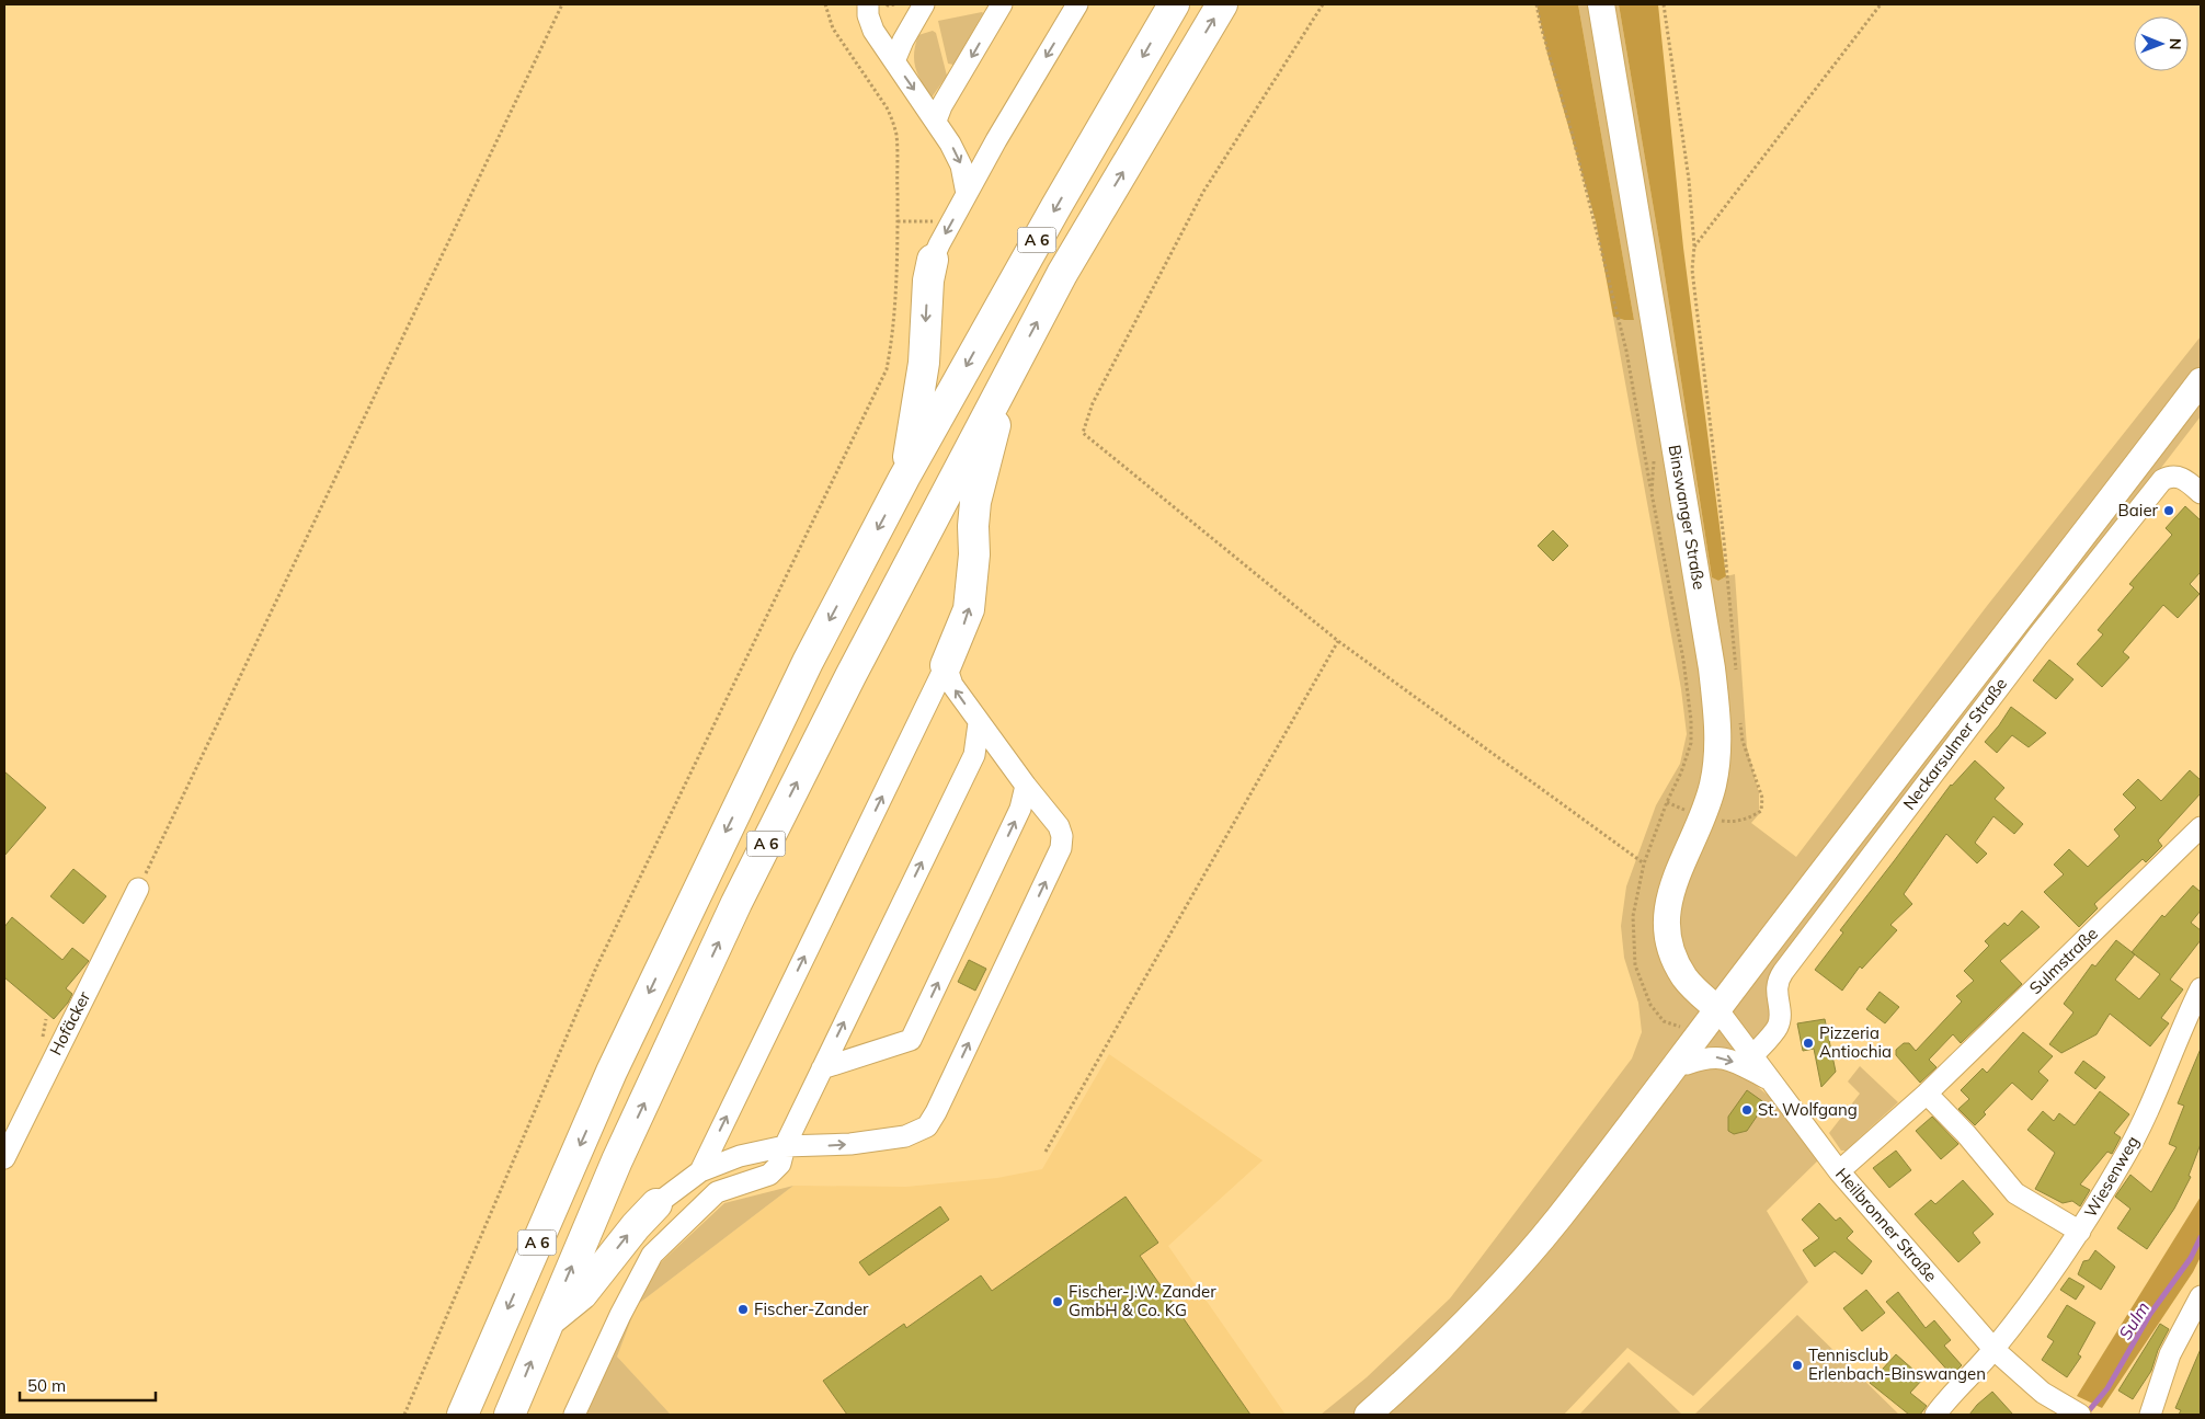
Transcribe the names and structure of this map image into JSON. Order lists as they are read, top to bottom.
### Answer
{
  "streets": {
    "highway": ["A 6"],
    "main road": ["Binswanger Straße"],
    "street": [
      "Neckarsulmer Straße",
      "Sulmstraße",
      "Hofäcker",
      "Wiesenweg",
      "Heilbronner Straße"
    ]
  },
  "crossings": [
    ["Binswanger Straße", "Heilbronner Straße"],
    ["Neckarsulmer Straße", "Heilbronner Straße"],
    ["Sulmstraße", "Heilbronner Straße"],
    ["Wiesenweg", "Heilbronner Straße"]
  ],
  "water": ["Sulm"],
  "places": [
    "Baier",
    "Pizzeria Antiochia",
    "St. Wolfgang",
    "Fischer-J.W. Zander GmbH & Co. KG",
    "Fischer-Zander",
    "Tennisclub Erlenbach-Binswangen"
  ],
  "scale_bar": "50 m",
  "north": "right"
}
